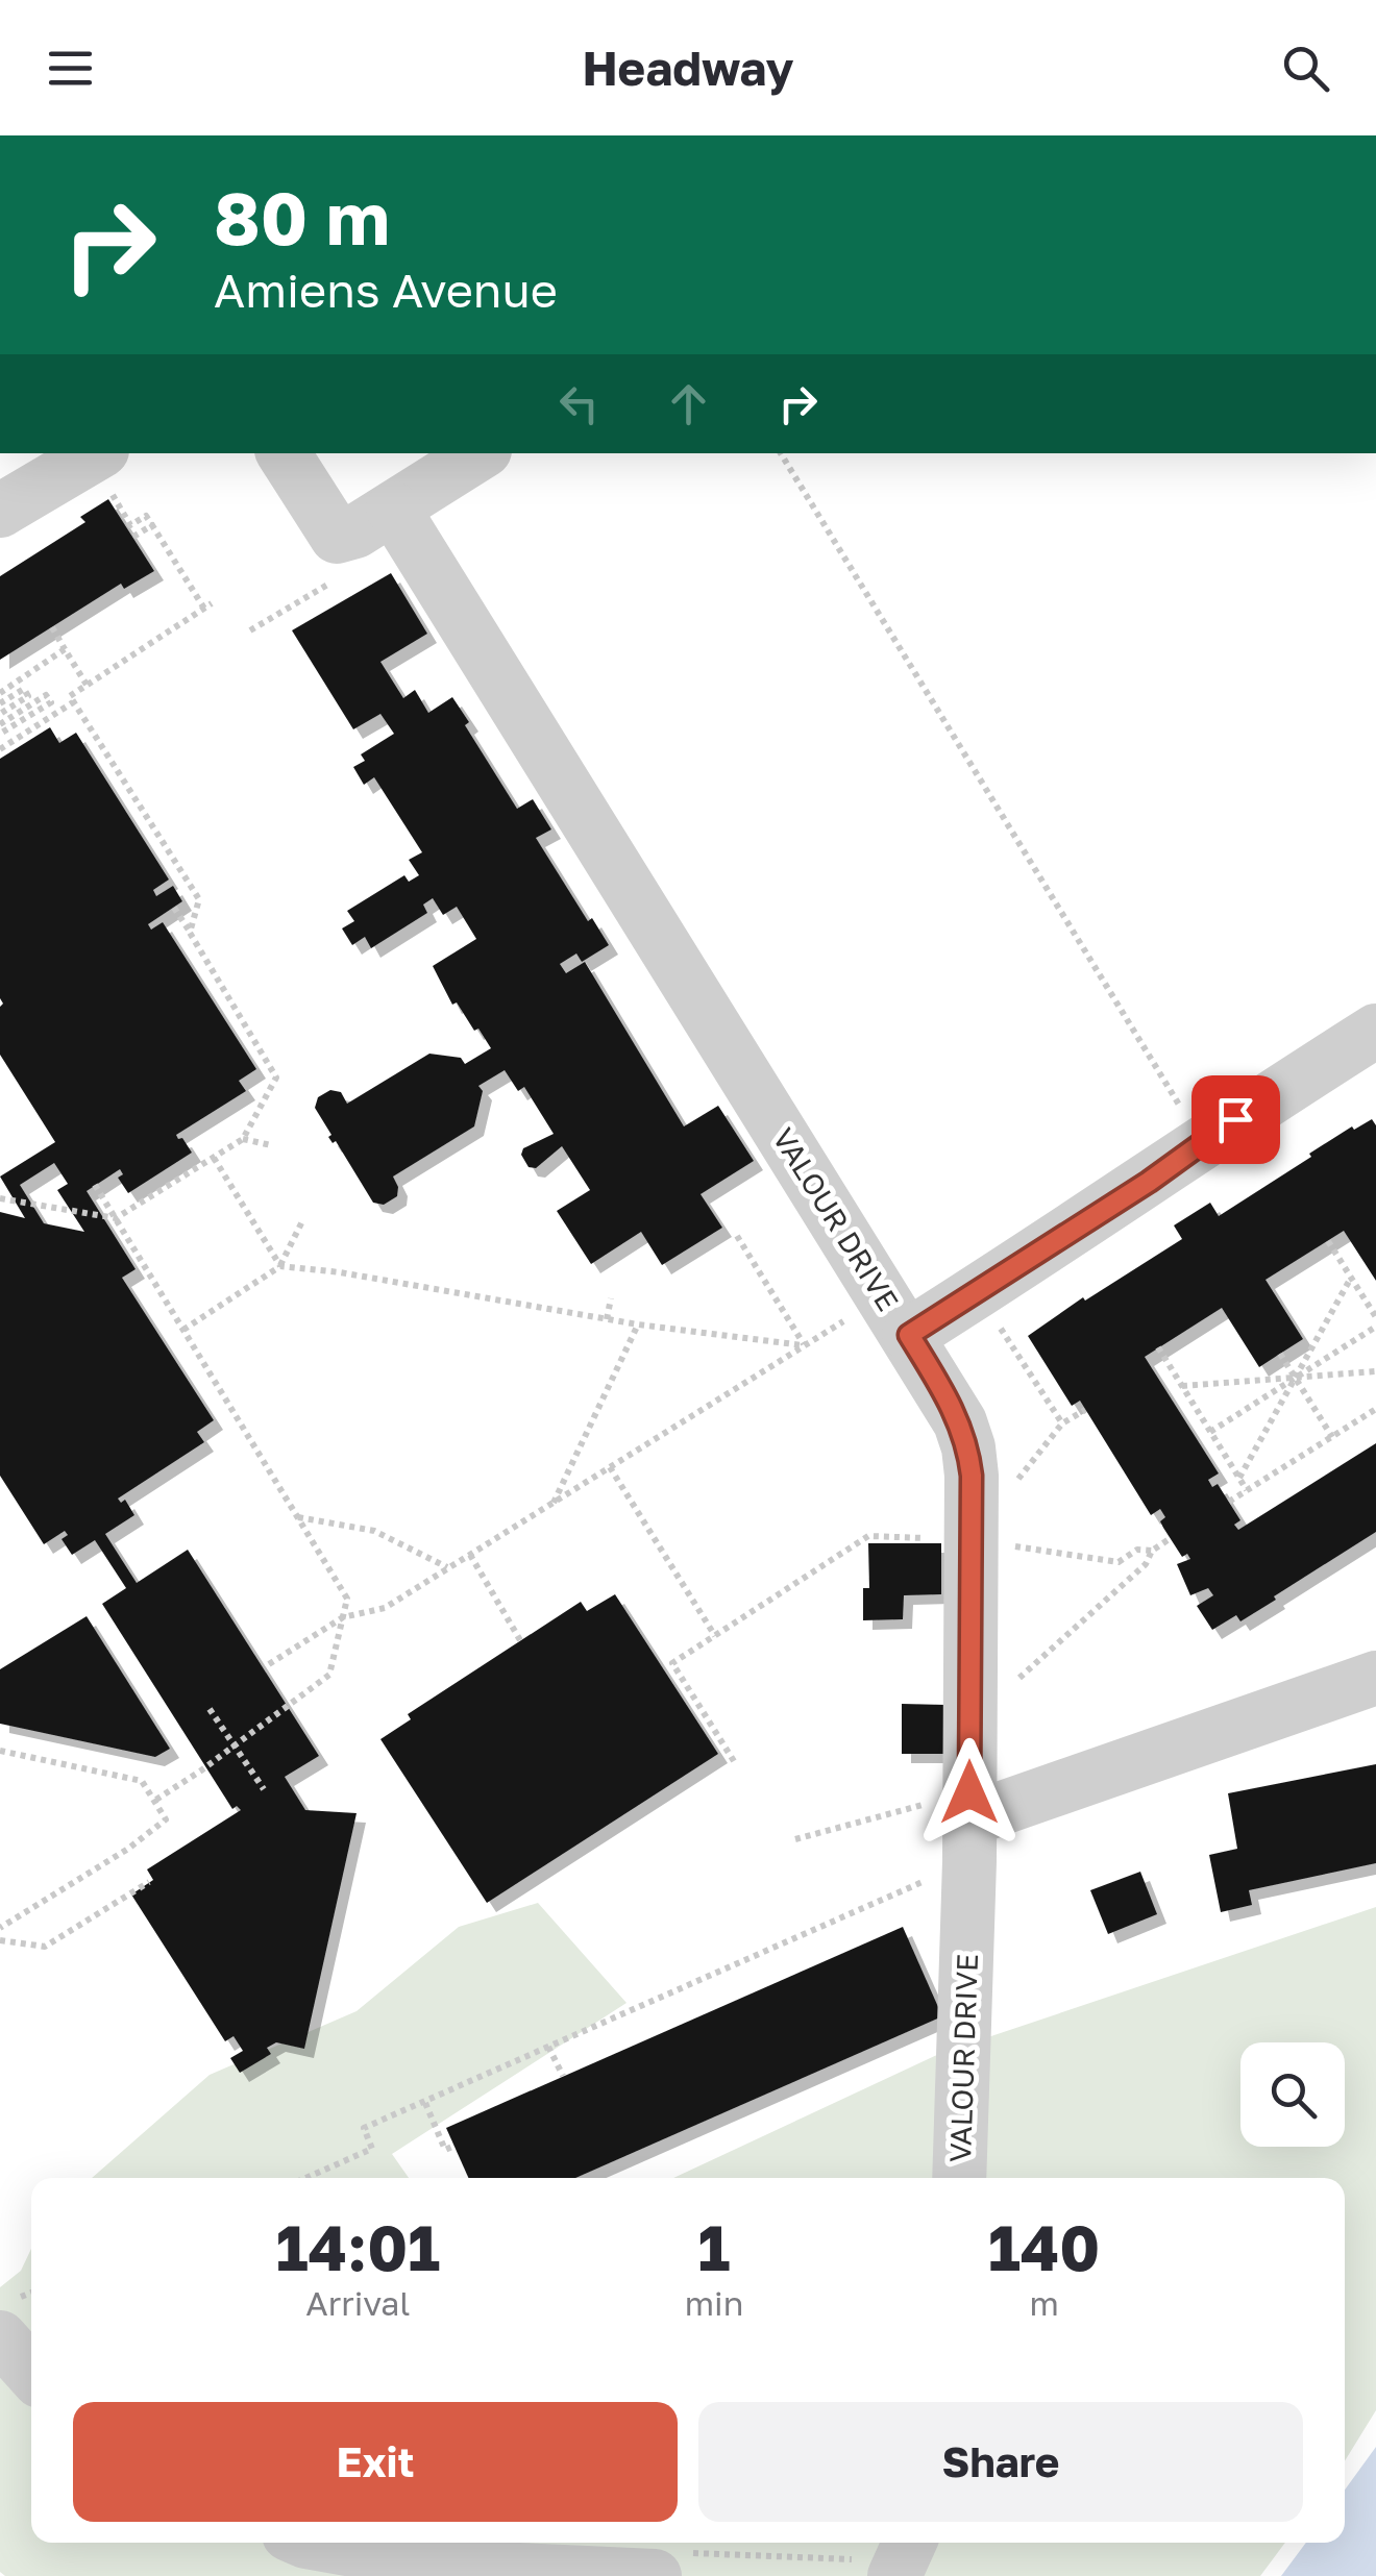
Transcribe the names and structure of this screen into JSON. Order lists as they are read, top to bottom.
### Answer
{
  "streets": {
    "street": ["VALOUR DRIVE"]
  },
  "page": {
    "header": "Headway",
    "turn": ["80 m", "Amiens Avenue"],
    "eta": [
      "14:01",
      "Arrival",
      "1",
      "min",
      "140",
      "m"
    ],
    "buttons": ["Exit", "Share"]
  }
}
